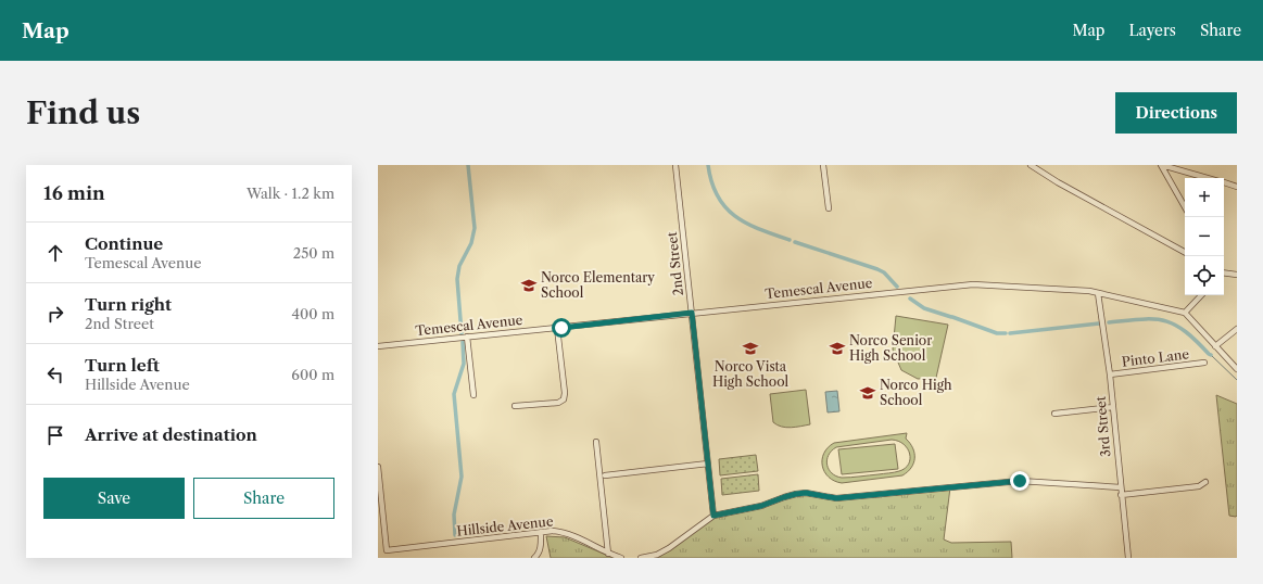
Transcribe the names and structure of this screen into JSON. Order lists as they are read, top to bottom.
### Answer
{
  "streets": {
    "street": [
      "2nd Street",
      "Temescal Avenue",
      "Pinto Lane",
      "3rd Street",
      "Hillside Avenue"
    ]
  },
  "crossings": [
    ["2nd Street", "Temescal Avenue"],
    ["Temescal Avenue", "3rd Street"],
    ["Pinto Lane", "3rd Street"]
  ],
  "places": {
    "school or university": [
      "Norco Elementary School",
      "Norco Vista High School",
      "Norco Senior High School",
      "Norco High School"
    ]
  },
  "page": {
    "header": "Map",
    "nav": ["Map", "Layers", "Share"],
    "buttons": [
      "Directions",
      ["Save", "Share"]
    ],
    "title": "Find us",
    "heading": ["16 min", "Walk · 1.2 km"],
    "map_buttons": ["+", "−"],
    "list": [
      ["Continue", "Temescal Avenue", "250 m"],
      ["Turn right", "2nd Street", "400 m"],
      ["Turn left", "Hillside Avenue", "600 m"],
      "Arrive at destination"
    ]
  }
}
